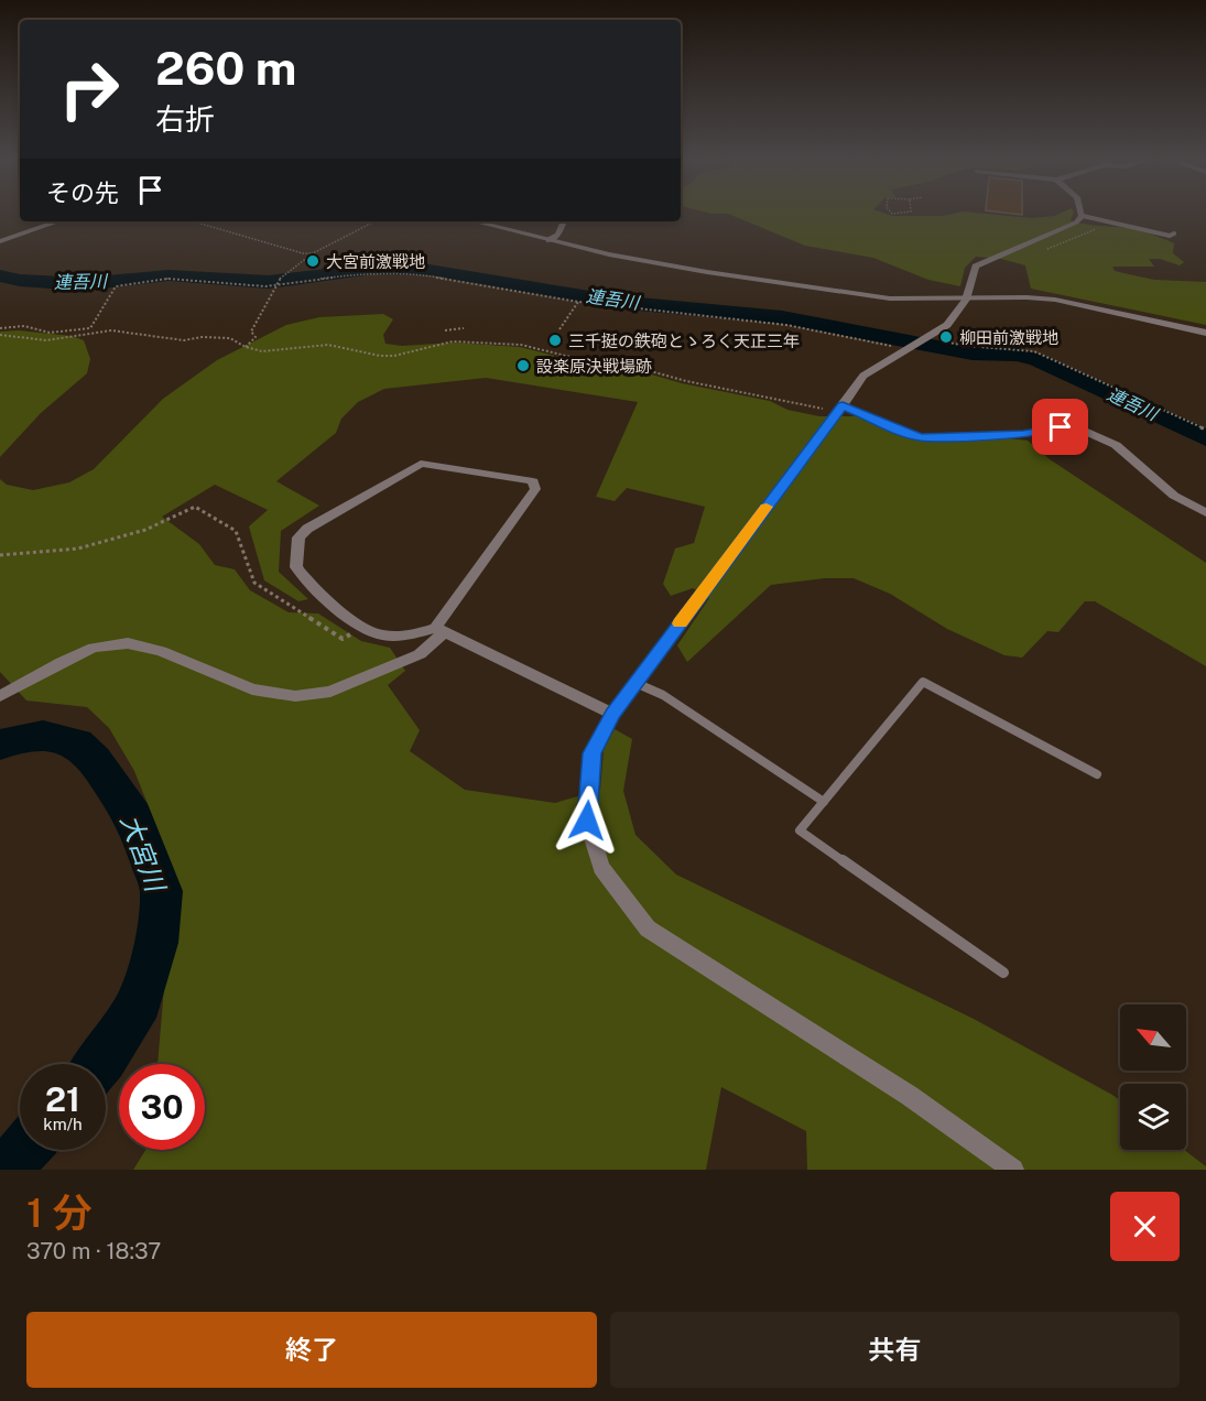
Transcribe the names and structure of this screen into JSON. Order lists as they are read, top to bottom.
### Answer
{
  "water": ["連吾川", "大宮川"],
  "places": [
    "大宮前激戦地",
    "柳田前激戦地",
    "三千挺の鉄砲とゝろく天正三年",
    "設楽原決戦場跡"
  ],
  "north": "top left",
  "page": {
    "turn": ["260 m", "右折"],
    "then": "その先",
    "speed": "21 km/h",
    "limit": "30",
    "heading": ["1 分", "370 m · 18:37"],
    "buttons": ["終了", "共有"]
  }
}
